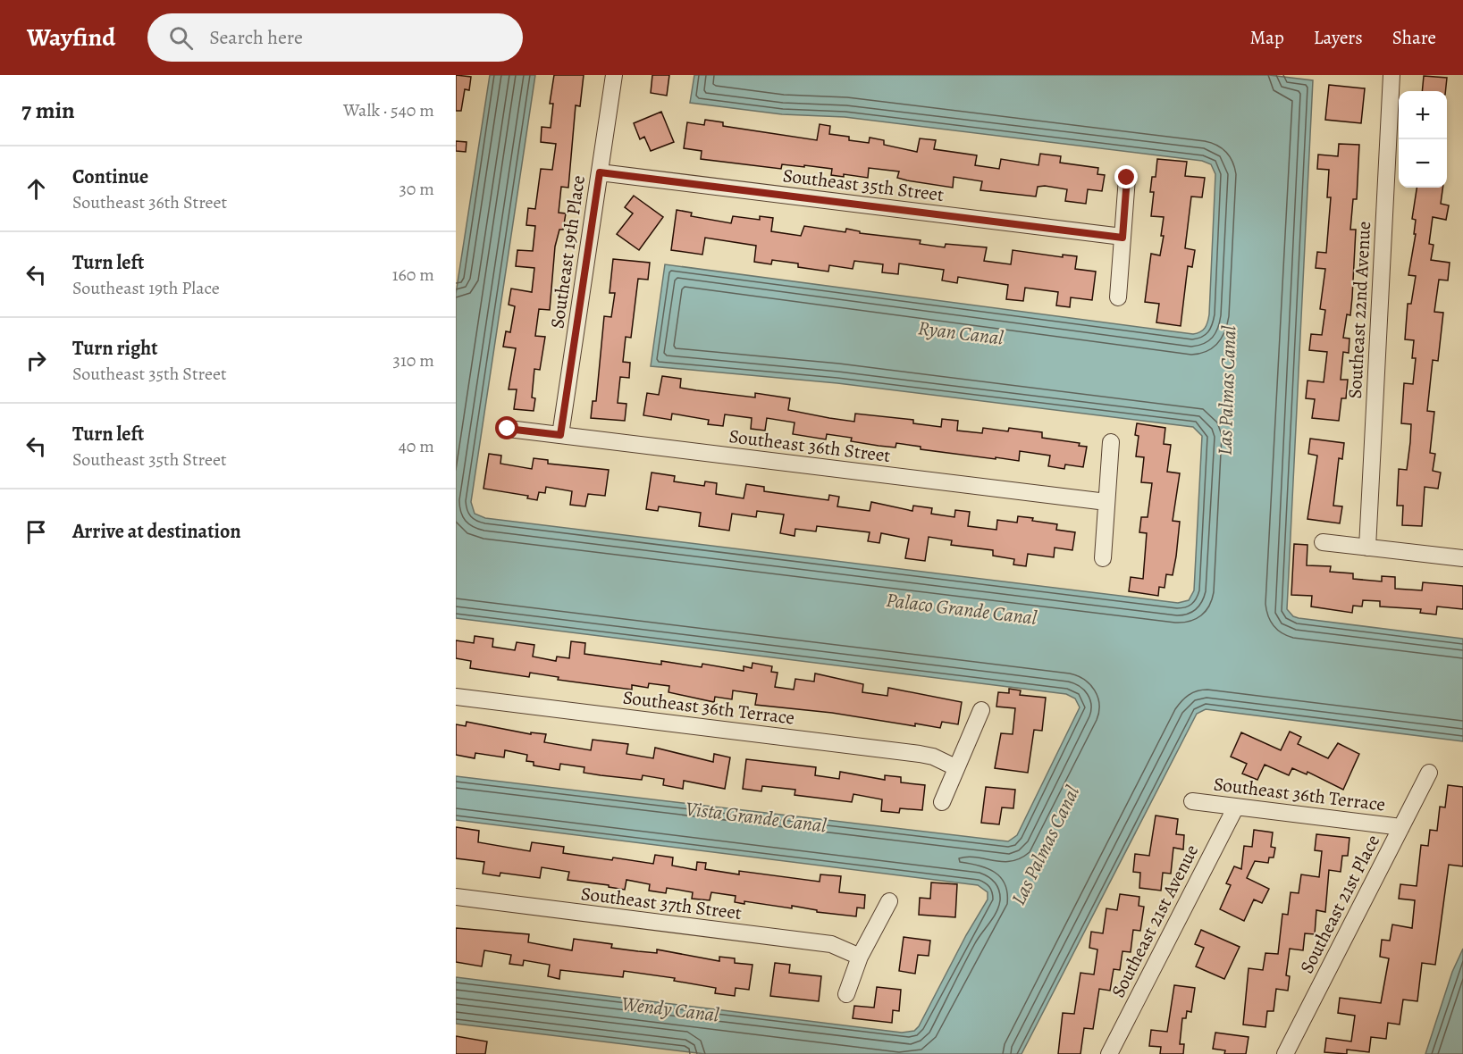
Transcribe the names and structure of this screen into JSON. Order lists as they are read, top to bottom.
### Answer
{
  "streets": {
    "street": [
      "Southeast 35th Street",
      "Southeast 19th Place",
      "Southeast 22nd Avenue",
      "Southeast 36th Street",
      "Southeast 36th Terrace",
      "Southeast 37th Street",
      "Southeast 21st Place",
      "Southeast 21st Avenue"
    ]
  },
  "crossings": [
    ["Southeast 35th Street", "Southeast 19th Place"],
    ["Southeast 19th Place", "Southeast 36th Street"],
    ["Southeast 36th Terrace", "Southeast 21st Place"],
    ["Southeast 36th Terrace", "Southeast 21st Avenue"]
  ],
  "water": [
    "Ryan Canal",
    "Las Palmas Canal",
    "Palaco Grande Canal",
    "Vista Grande Canal",
    "Wendy Canal"
  ],
  "page": {
    "header": "Wayfind",
    "search": "Search here",
    "nav": ["Map", "Layers", "Share"],
    "heading": ["7 min", "Walk · 540 m"],
    "map_buttons": ["+", "−"],
    "list": [
      ["Continue", "Southeast 36th Street", "30 m"],
      ["Turn left", "Southeast 19th Place", "160 m"],
      ["Turn right", "Southeast 35th Street", "310 m"],
      ["Turn left", "Southeast 35th Street", "40 m"],
      "Arrive at destination"
    ]
  }
}
